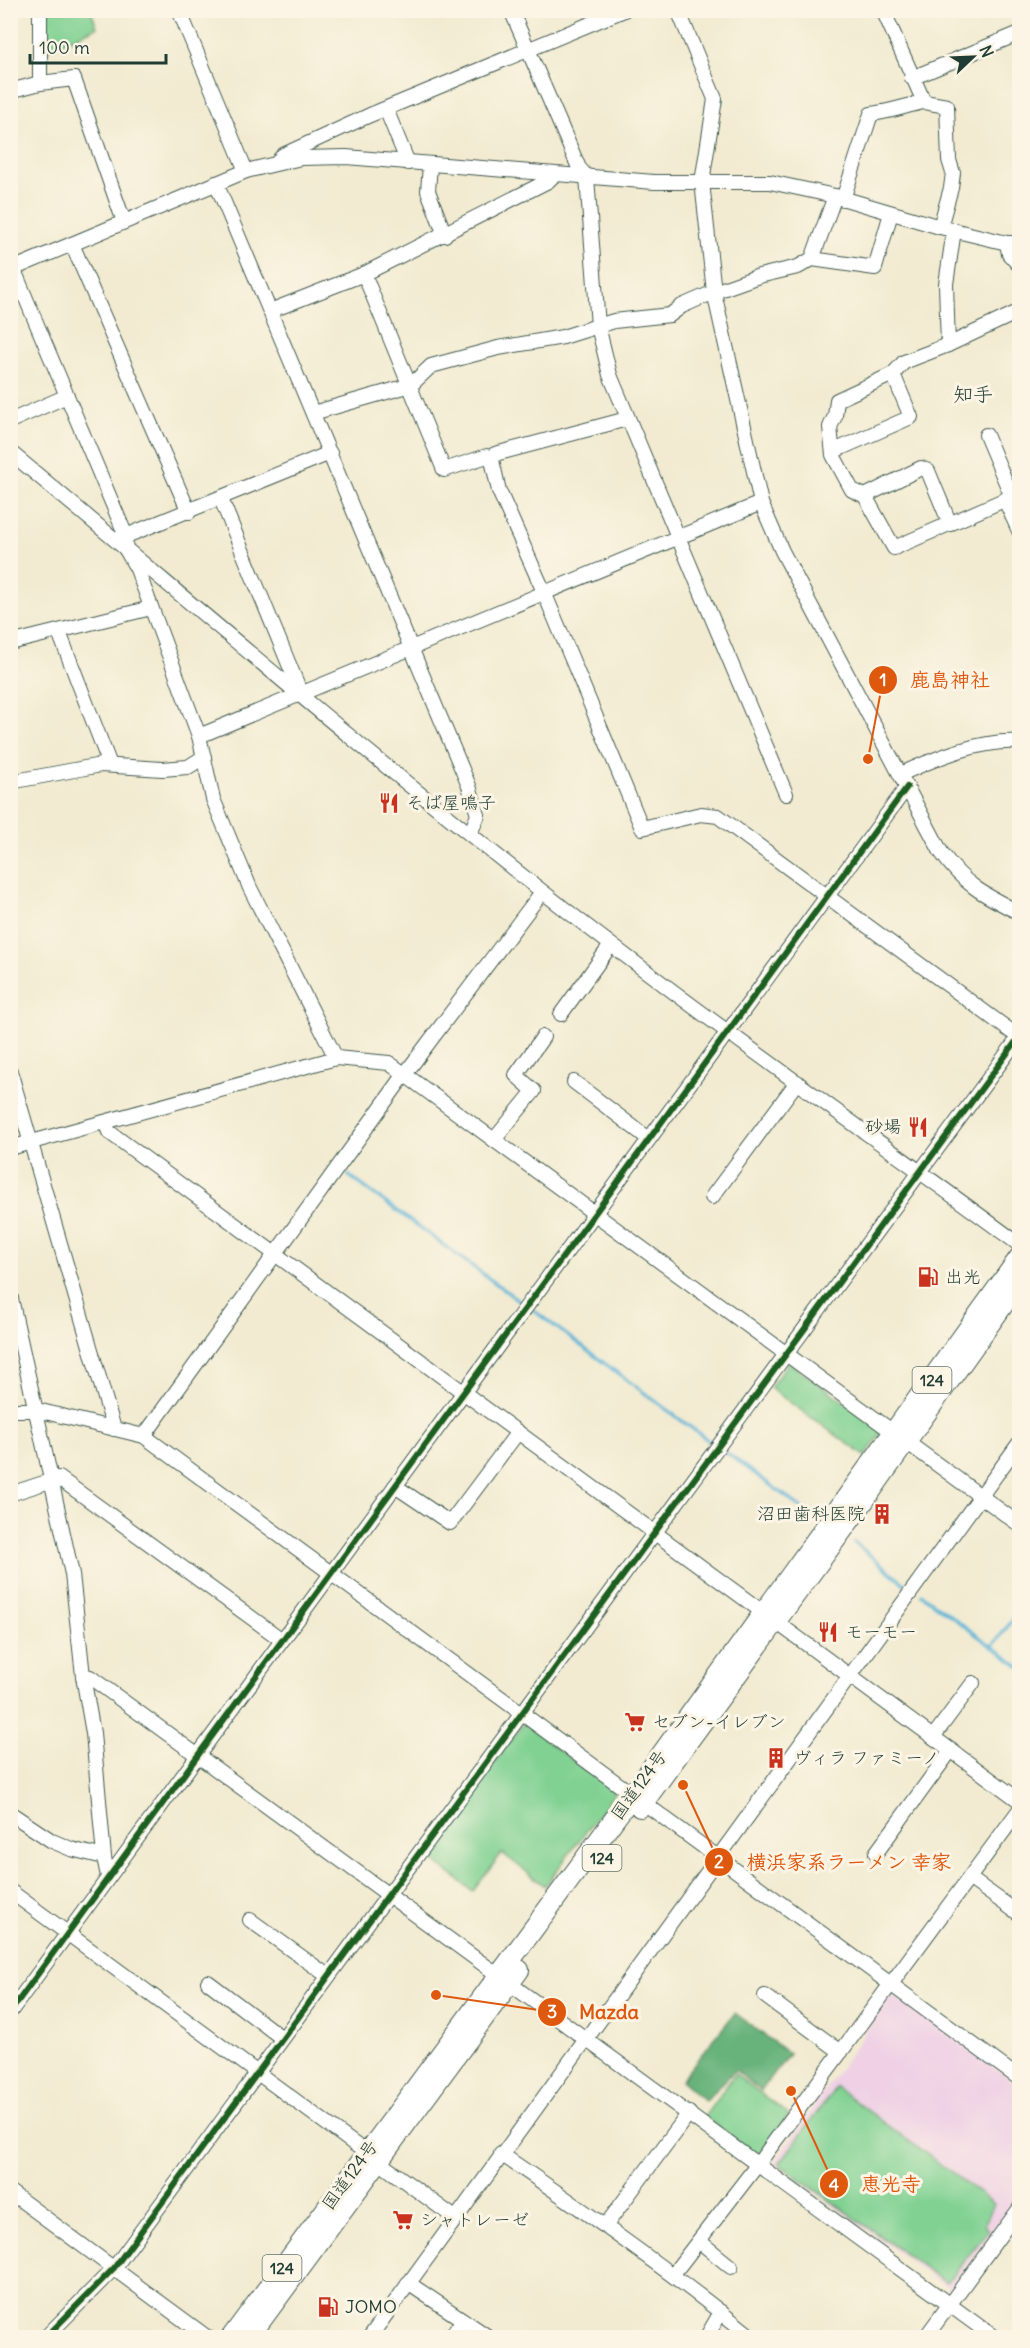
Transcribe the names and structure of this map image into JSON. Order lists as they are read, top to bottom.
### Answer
{
  "streets": {
    "highway": ["124", "国道124号"]
  },
  "districts": ["知手"],
  "places": {
    "other": [
      "鹿島神社",
      "横浜家系ラーメン 幸家",
      "Mazda",
      "恵光寺"
    ],
    "restaurant": ["そば屋鳴子", "砂場", "モーモー"],
    "fuel station": ["出光", "JOMO"],
    "building": ["沼田歯科医院", "ヴィラ ファミーノ"],
    "supermarket": ["セブン-イレブン", "シャトレーゼ"]
  },
  "scale_bar": "100 m",
  "north": "top right"
}
